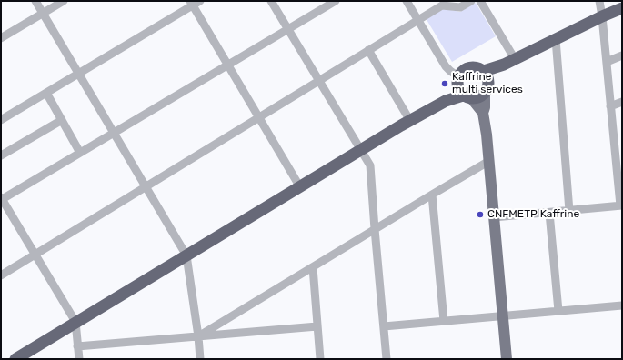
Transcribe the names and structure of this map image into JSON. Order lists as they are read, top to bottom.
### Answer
{
  "places": ["Kaffrine multi services", "CNFMETP Kaffrine"]
}
